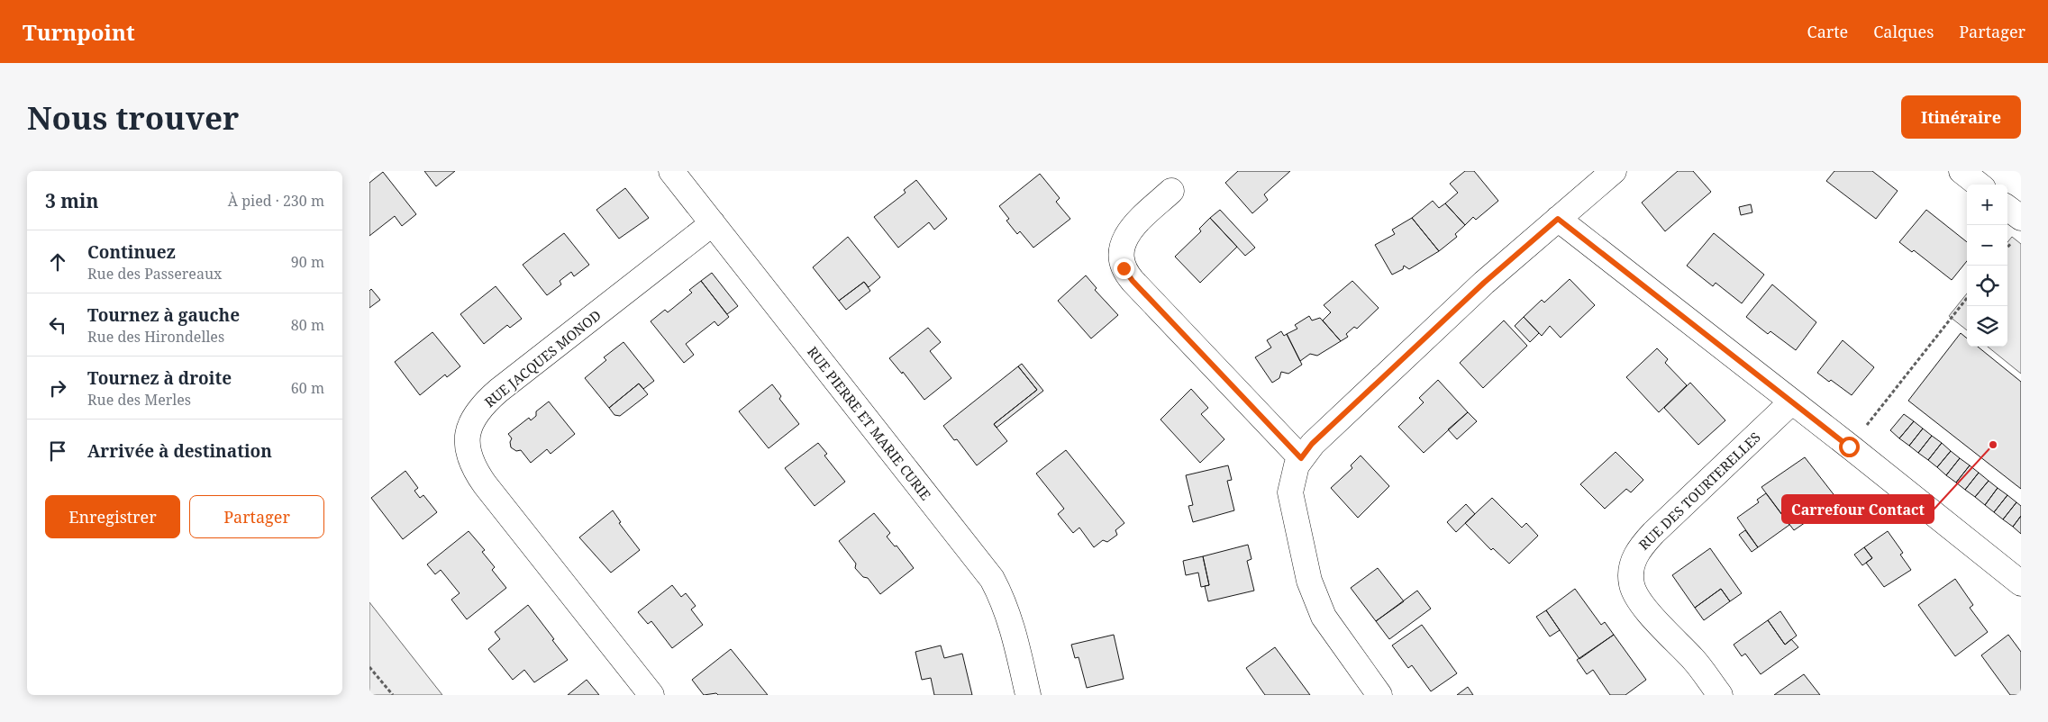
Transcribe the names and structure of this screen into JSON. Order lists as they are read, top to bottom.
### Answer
{
  "streets": {
    "street": ["RUE JACQUES MONOD", "RUE PIERRE ET MARIE CURIE", "RUE DES TOURTERELLES"]
  },
  "crossings": [
    ["RUE JACQUES MONOD", "RUE PIERRE ET MARIE CURIE"]
  ],
  "places": ["Carrefour Contact"],
  "page": {
    "header": "Turnpoint",
    "nav": ["Carte", "Calques", "Partager"],
    "buttons": [
      "Itinéraire",
      ["Enregistrer", "Partager"]
    ],
    "title": "Nous trouver",
    "heading": ["3 min", "À pied · 230 m"],
    "map_buttons": ["+", "−"],
    "list": [
      ["Continuez", "Rue des Passereaux", "90 m"],
      ["Tournez à gauche", "Rue des Hirondelles", "80 m"],
      ["Tournez à droite", "Rue des Merles", "60 m"],
      "Arrivée à destination"
    ]
  }
}
